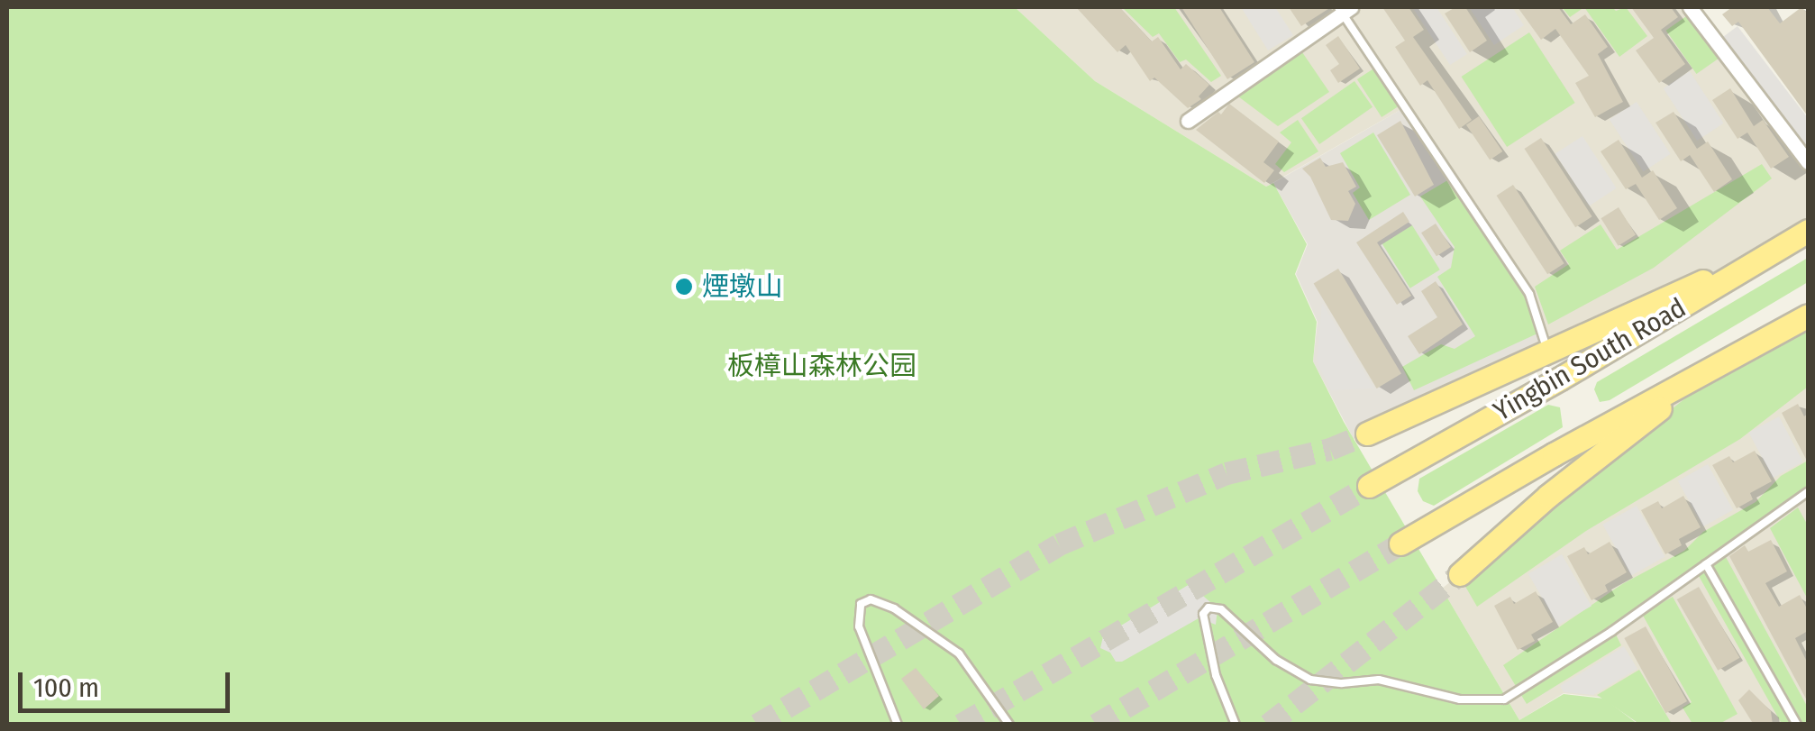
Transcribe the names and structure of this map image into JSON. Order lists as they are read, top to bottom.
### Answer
{
  "streets": {
    "main road": ["Yingbin South Road"]
  },
  "parks": ["板樟山森林公园"],
  "places": ["煙墩山"],
  "scale_bar": "100 m"
}
